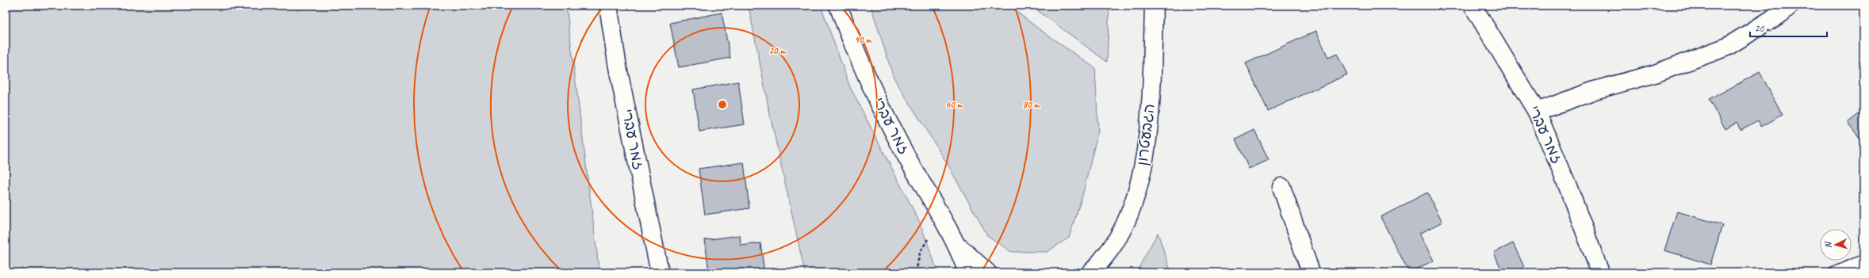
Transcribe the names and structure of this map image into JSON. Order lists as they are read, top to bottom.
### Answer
{
  "streets": {
    "street": ["זמר עברי", "הגבעטרון"]
  },
  "scale_bar": "20 m",
  "north": "left",
  "rings": [
    "40 m",
    "20 m",
    "60 m",
    "80 m"
  ]
}
